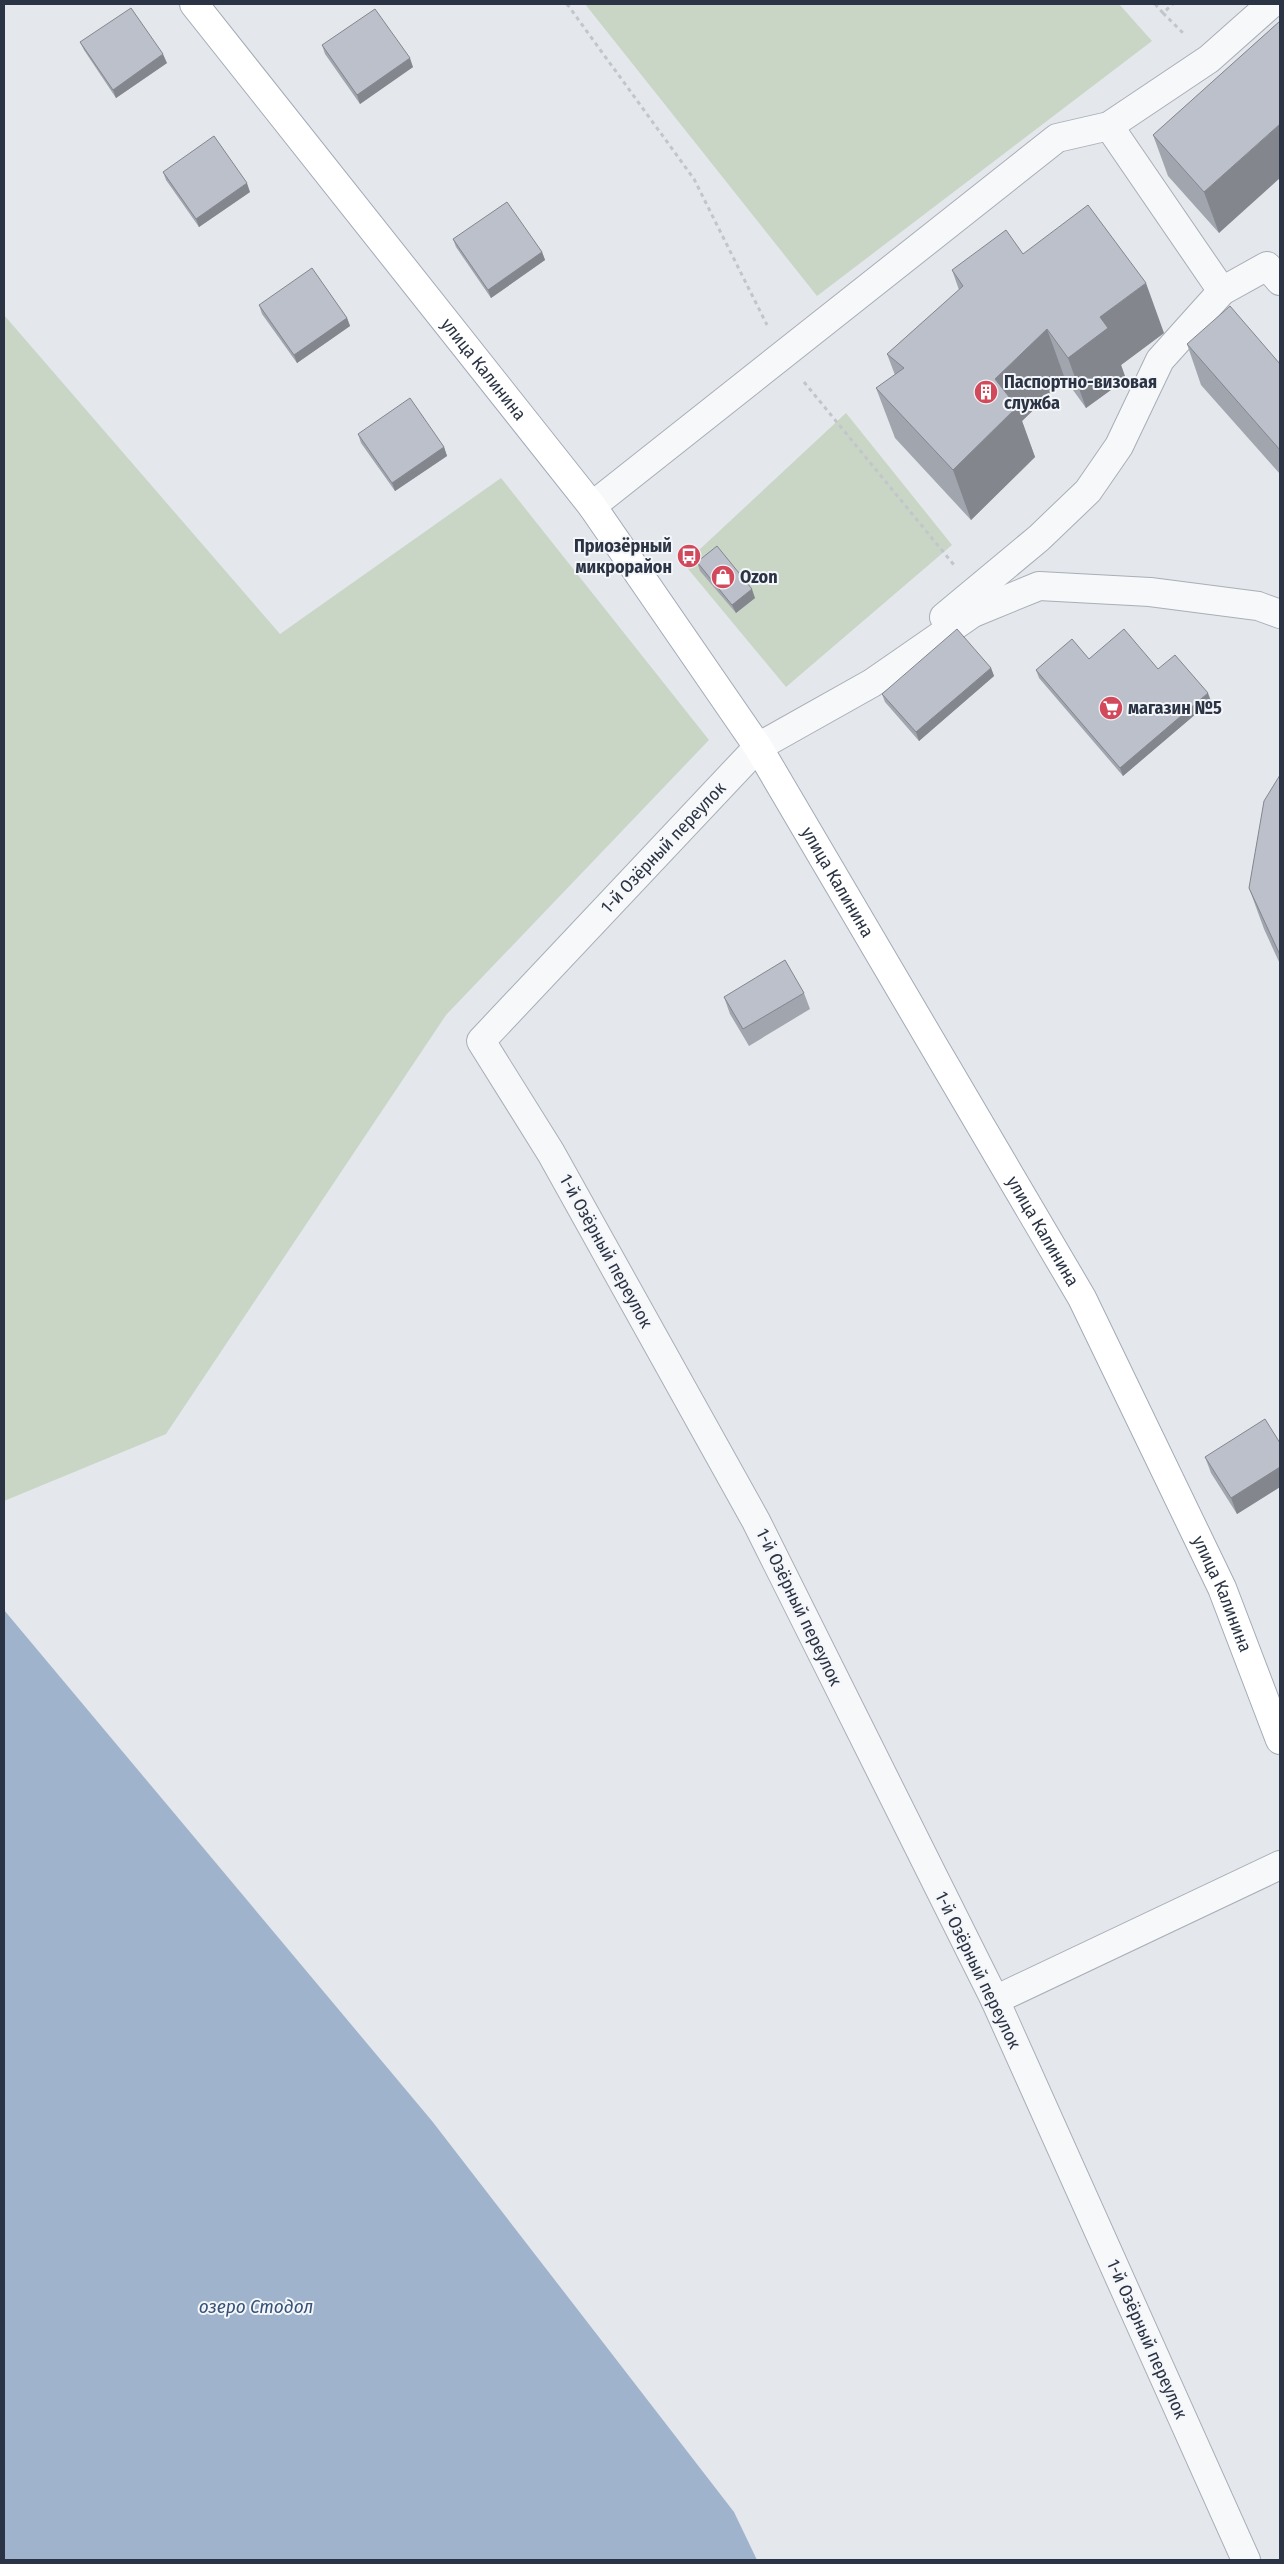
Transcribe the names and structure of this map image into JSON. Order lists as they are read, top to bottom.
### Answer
{
  "streets": {
    "main road": ["улица Калинина"],
    "street": ["1-й Озёрный переулок"]
  },
  "crossings": [
    ["улица Калинина", "1-й Озёрный переулок"]
  ],
  "water": ["озеро Стодол"],
  "places": {
    "building": ["Паспортно-визовая служба"],
    "bus stop": ["Приозёрный микрорайон"],
    "shop": ["Ozon"],
    "supermarket": ["магазин №5"]
  }
}
